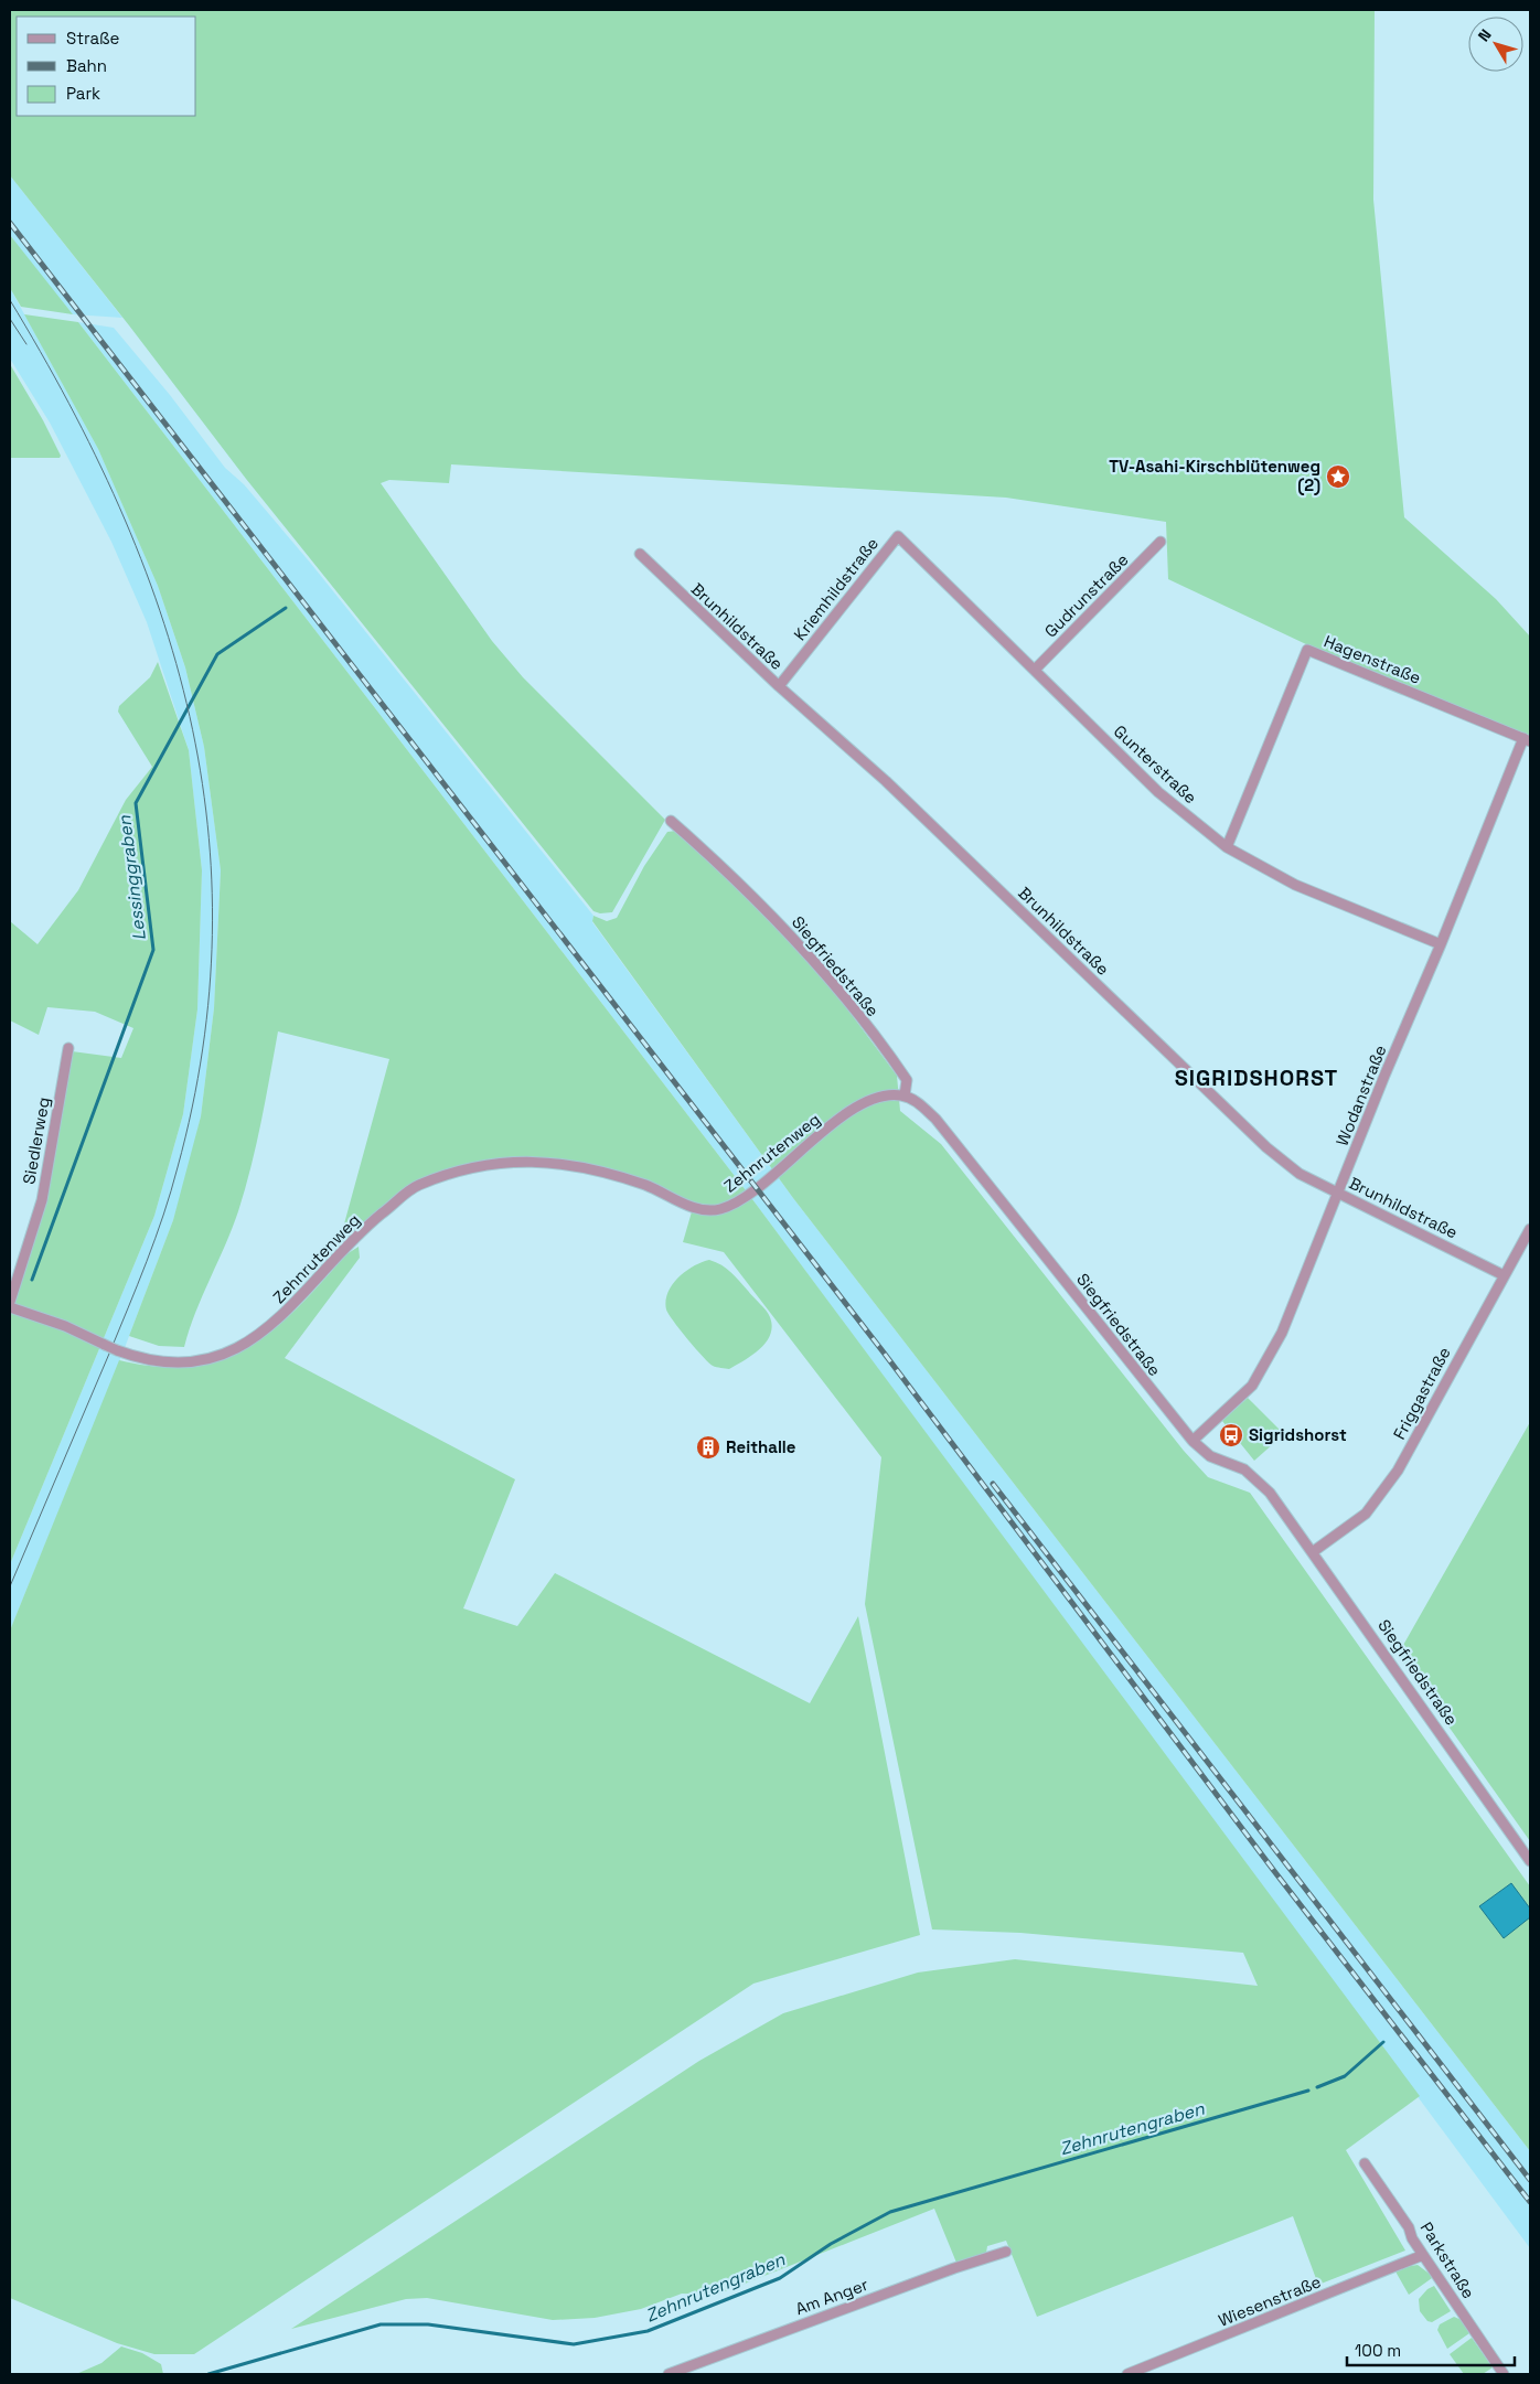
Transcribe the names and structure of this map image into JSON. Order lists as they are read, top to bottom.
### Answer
{
  "streets": {
    "street": [
      "Kriemhildstraße",
      "Gudrunstraße",
      "Brunhildstraße",
      "Hagenstraße",
      "Gunterstraße",
      "Siegfriedstraße",
      "Wodanstraße",
      "Siedlerweg",
      "Zehnrutenweg",
      "Friggastraße",
      "Parkstraße",
      "Am Anger",
      "Wiesenstraße"
    ]
  },
  "crossings": [
    ["Kriemhildstraße", "Brunhildstraße"],
    ["Kriemhildstraße", "Gunterstraße"],
    ["Gudrunstraße", "Gunterstraße"],
    ["Brunhildstraße", "Wodanstraße"],
    ["Brunhildstraße", "Friggastraße"],
    ["Hagenstraße", "Gunterstraße"],
    ["Hagenstraße", "Wodanstraße"],
    ["Gunterstraße", "Wodanstraße"],
    ["Siegfriedstraße", "Wodanstraße"],
    ["Siegfriedstraße", "Zehnrutenweg"],
    ["Siegfriedstraße", "Friggastraße"],
    ["Parkstraße", "Wiesenstraße"]
  ],
  "districts": ["SIGRIDSHORST"],
  "water": ["Lessinggraben", "Zehnrutengraben"],
  "places": {
    "place": ["TV-Asahi-Kirschblütenweg (2)"],
    "bus stop": ["Sigridshorst"],
    "building": ["Reithalle"]
  },
  "legend": ["Straße", "Bahn", "Park"],
  "scale_bar": "100 m",
  "north": "top left"
}
